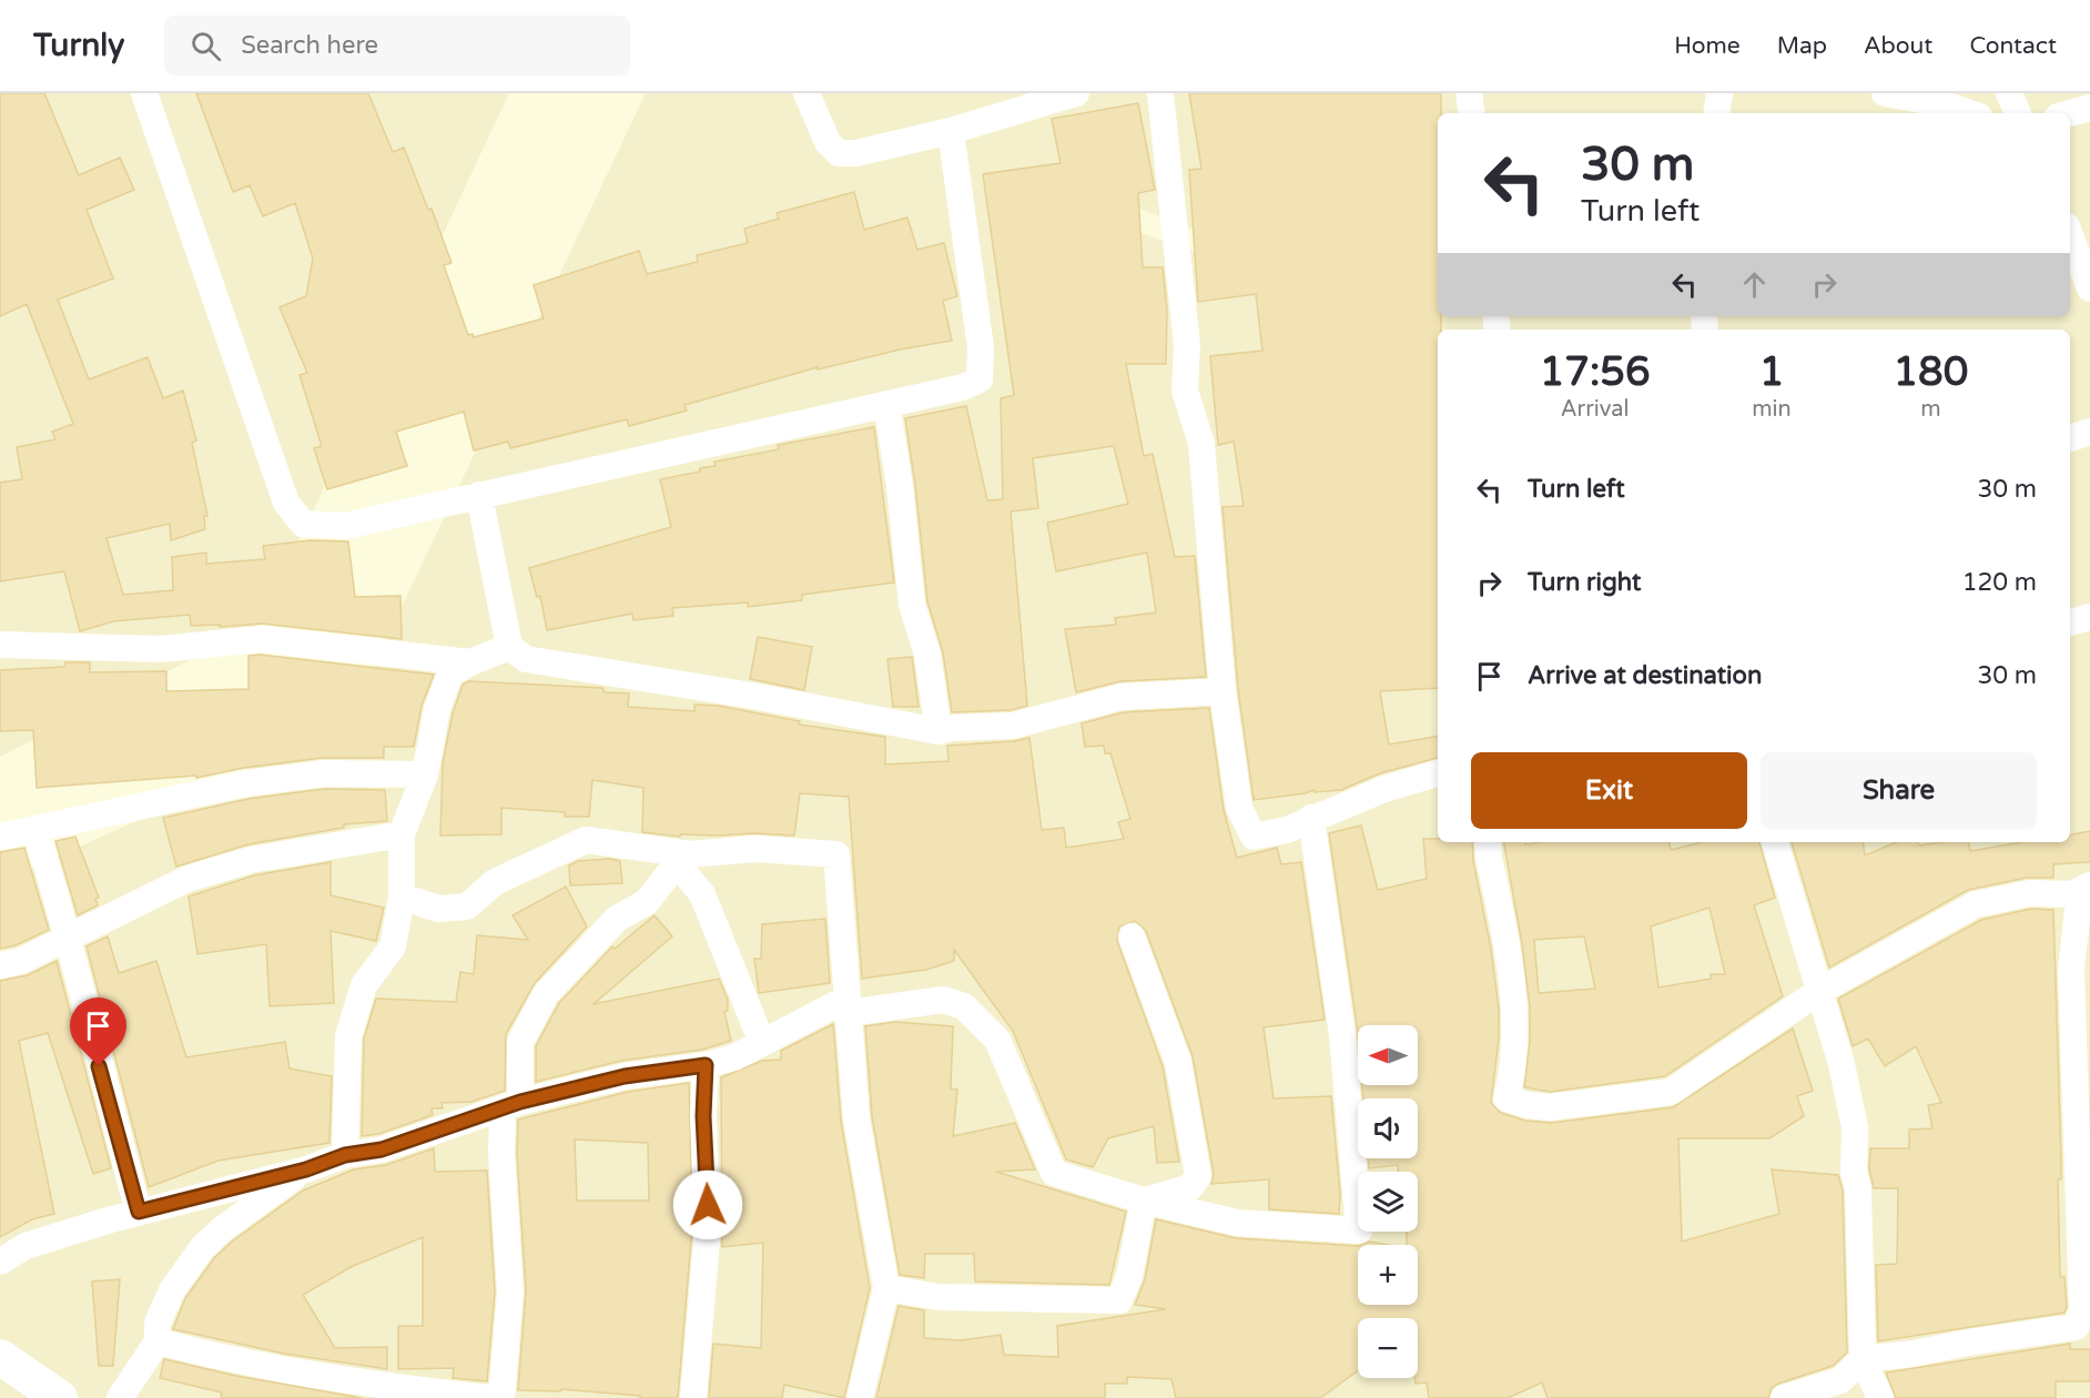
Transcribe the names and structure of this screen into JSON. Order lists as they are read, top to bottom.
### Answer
{
  "north": "left",
  "page": {
    "header": "Turnly",
    "search": "Search here",
    "nav": [
      "Home",
      "Map",
      "About",
      "Contact"
    ],
    "turn": ["30 m", "Turn left"],
    "eta": [
      "17:56",
      "Arrival",
      "1",
      "min",
      "180",
      "m"
    ],
    "list": [
      {
        "name": "Turn left",
        "value": "30 m"
      },
      {
        "name": "Turn right",
        "value": "120 m"
      },
      {
        "name": "Arrive at destination",
        "value": "30 m"
      }
    ],
    "buttons": ["Exit", "Share"],
    "map_buttons": ["+", "−"]
  }
}
